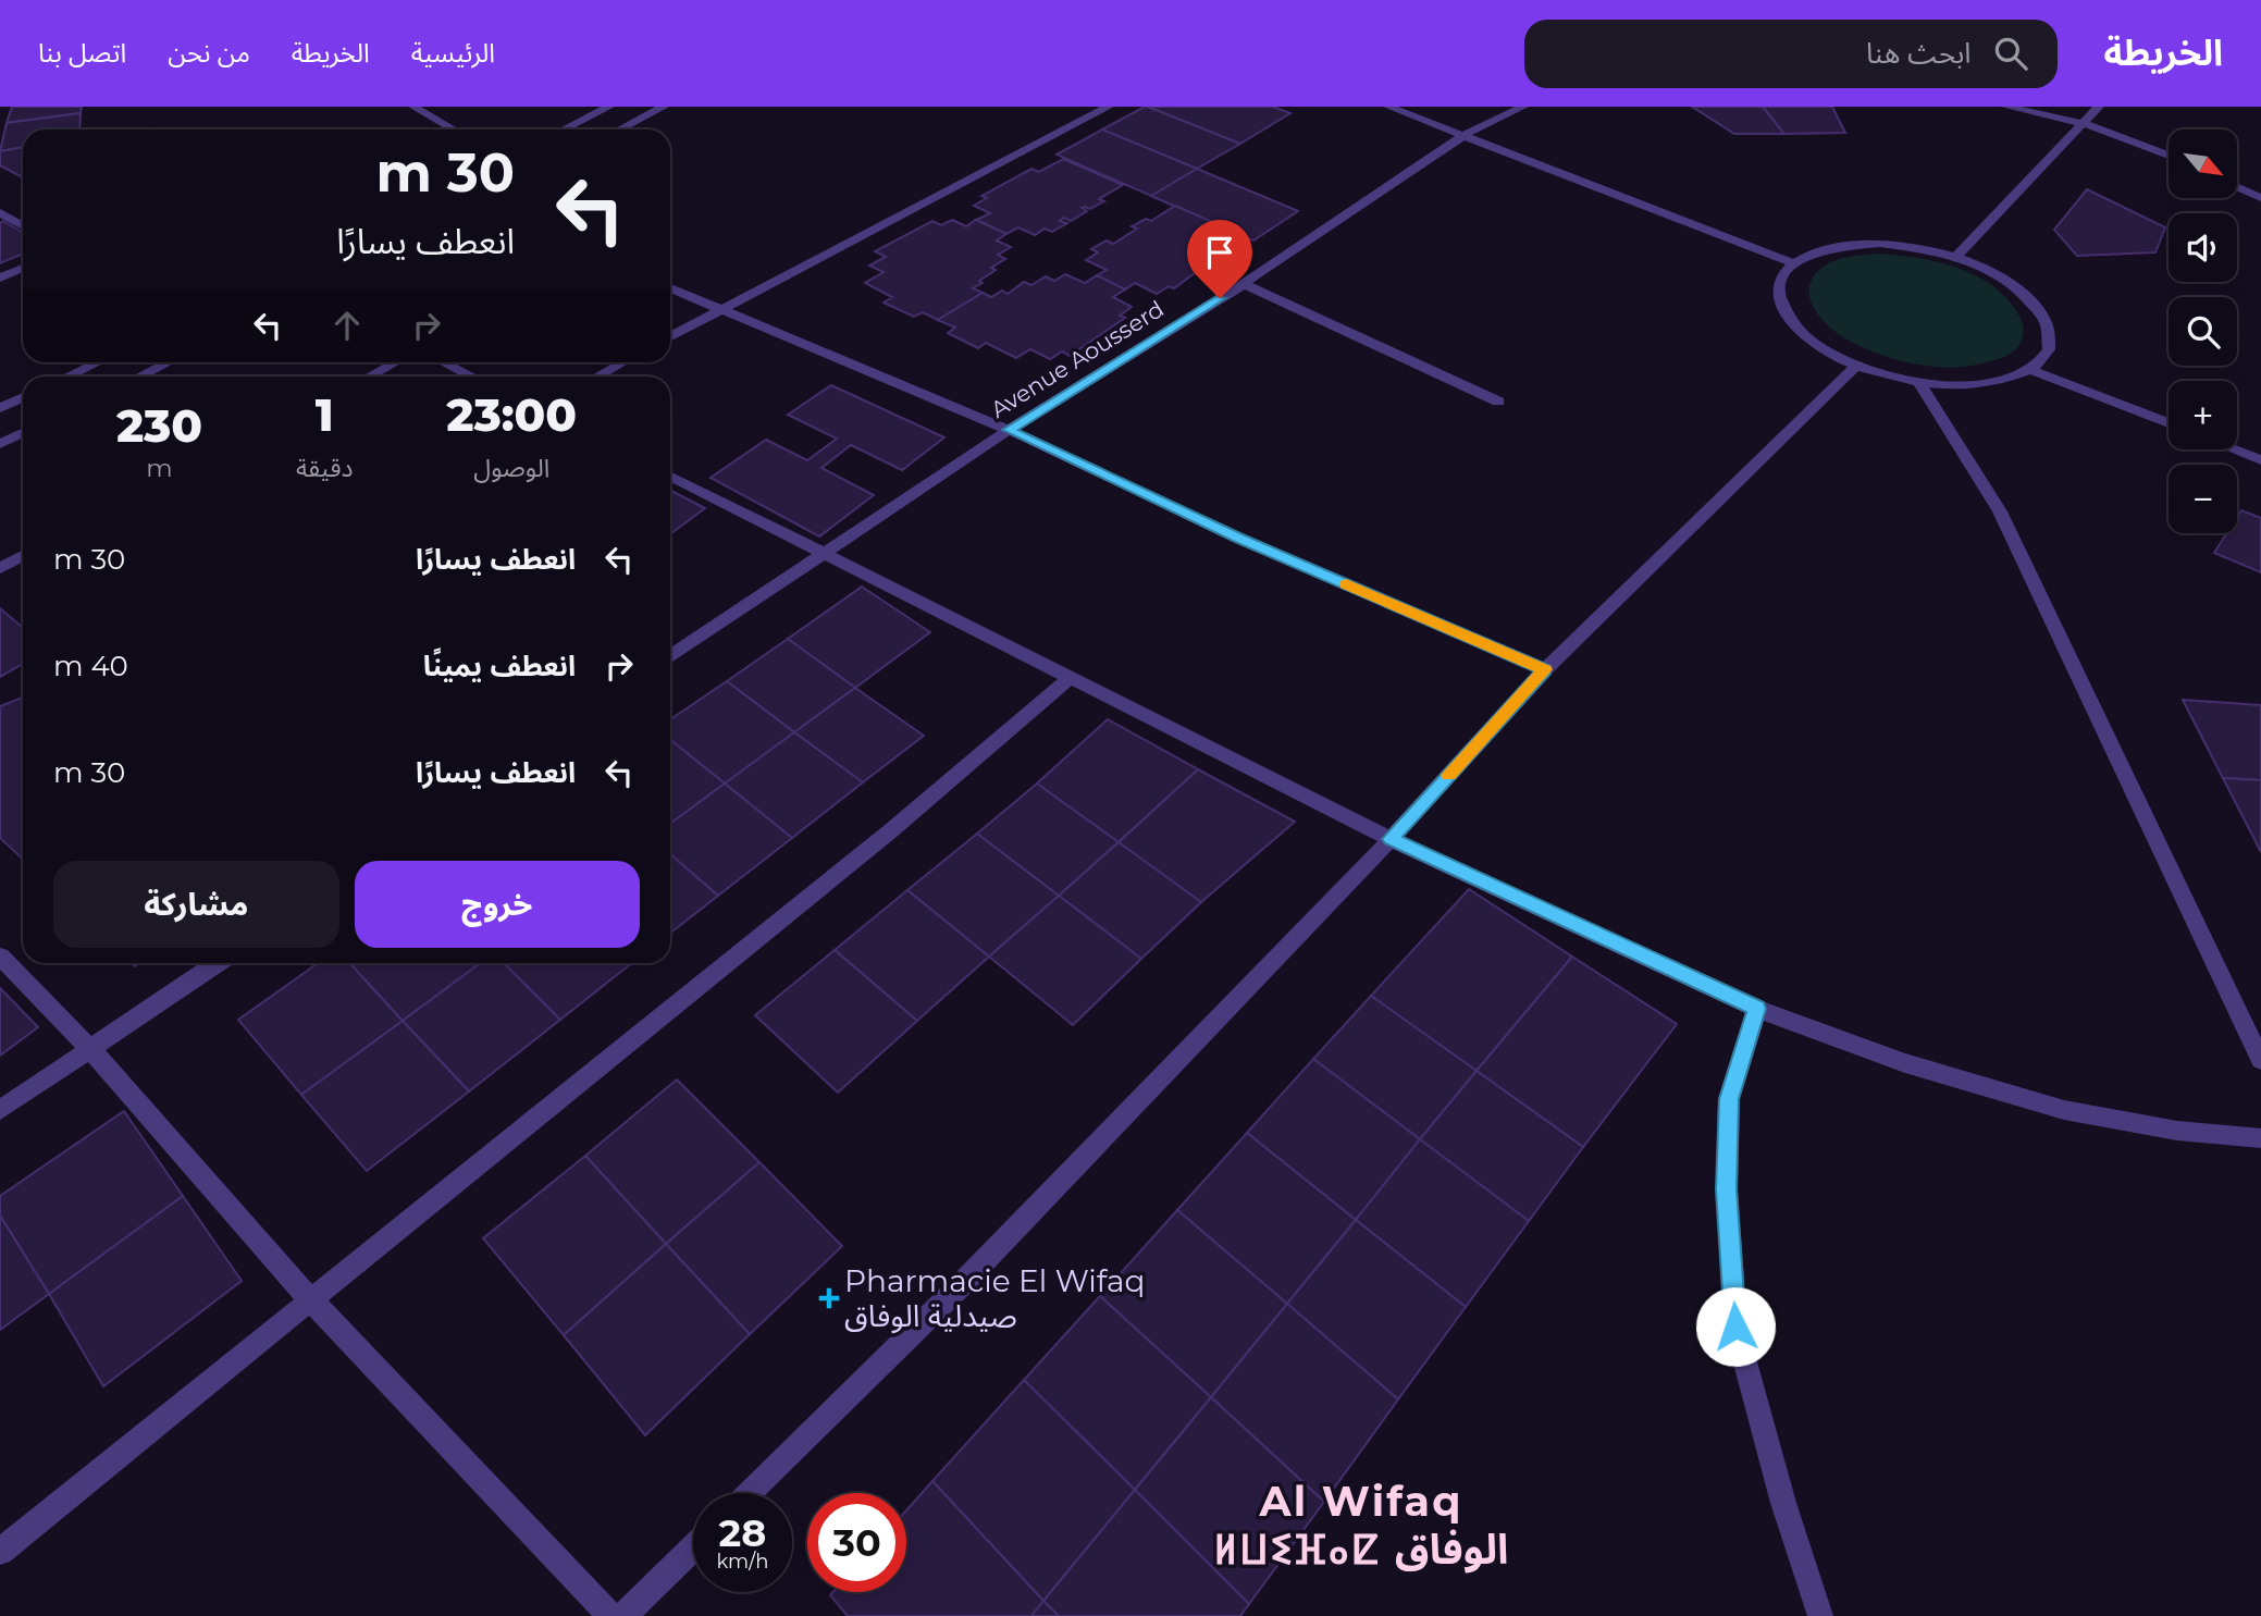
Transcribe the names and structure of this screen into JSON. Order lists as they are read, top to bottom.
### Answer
{
  "streets": {
    "street": ["Avenue Aousserd"]
  },
  "districts": ["Al Wifaq ⵍⵡⵉⴼⴰⵇ الوفاق"],
  "places": {
    "health": ["Pharmacie El Wifaq صيدلية الوفاق"]
  },
  "north": "bottom right",
  "page": {
    "header": "الخريطة",
    "search": "ابحث هنا",
    "nav": [
      "الرئيسية",
      "الخريطة",
      "من نحن",
      "اتصل بنا"
    ],
    "map_buttons": ["+", "−"],
    "turn": ["30 m", "انعطف يسارًا"],
    "eta": [
      "23:00",
      "الوصول",
      "1",
      "دقيقة",
      "230",
      "m"
    ],
    "list": [
      {
        "name": "انعطف يسارًا",
        "value": "30 m"
      },
      {
        "name": "انعطف يمينًا",
        "value": "40 m"
      },
      {
        "name": "انعطف يسارًا",
        "value": "30 m"
      }
    ],
    "buttons": ["خروج", "مشاركة"],
    "speed": "28 km/h",
    "limit": "30"
  }
}
